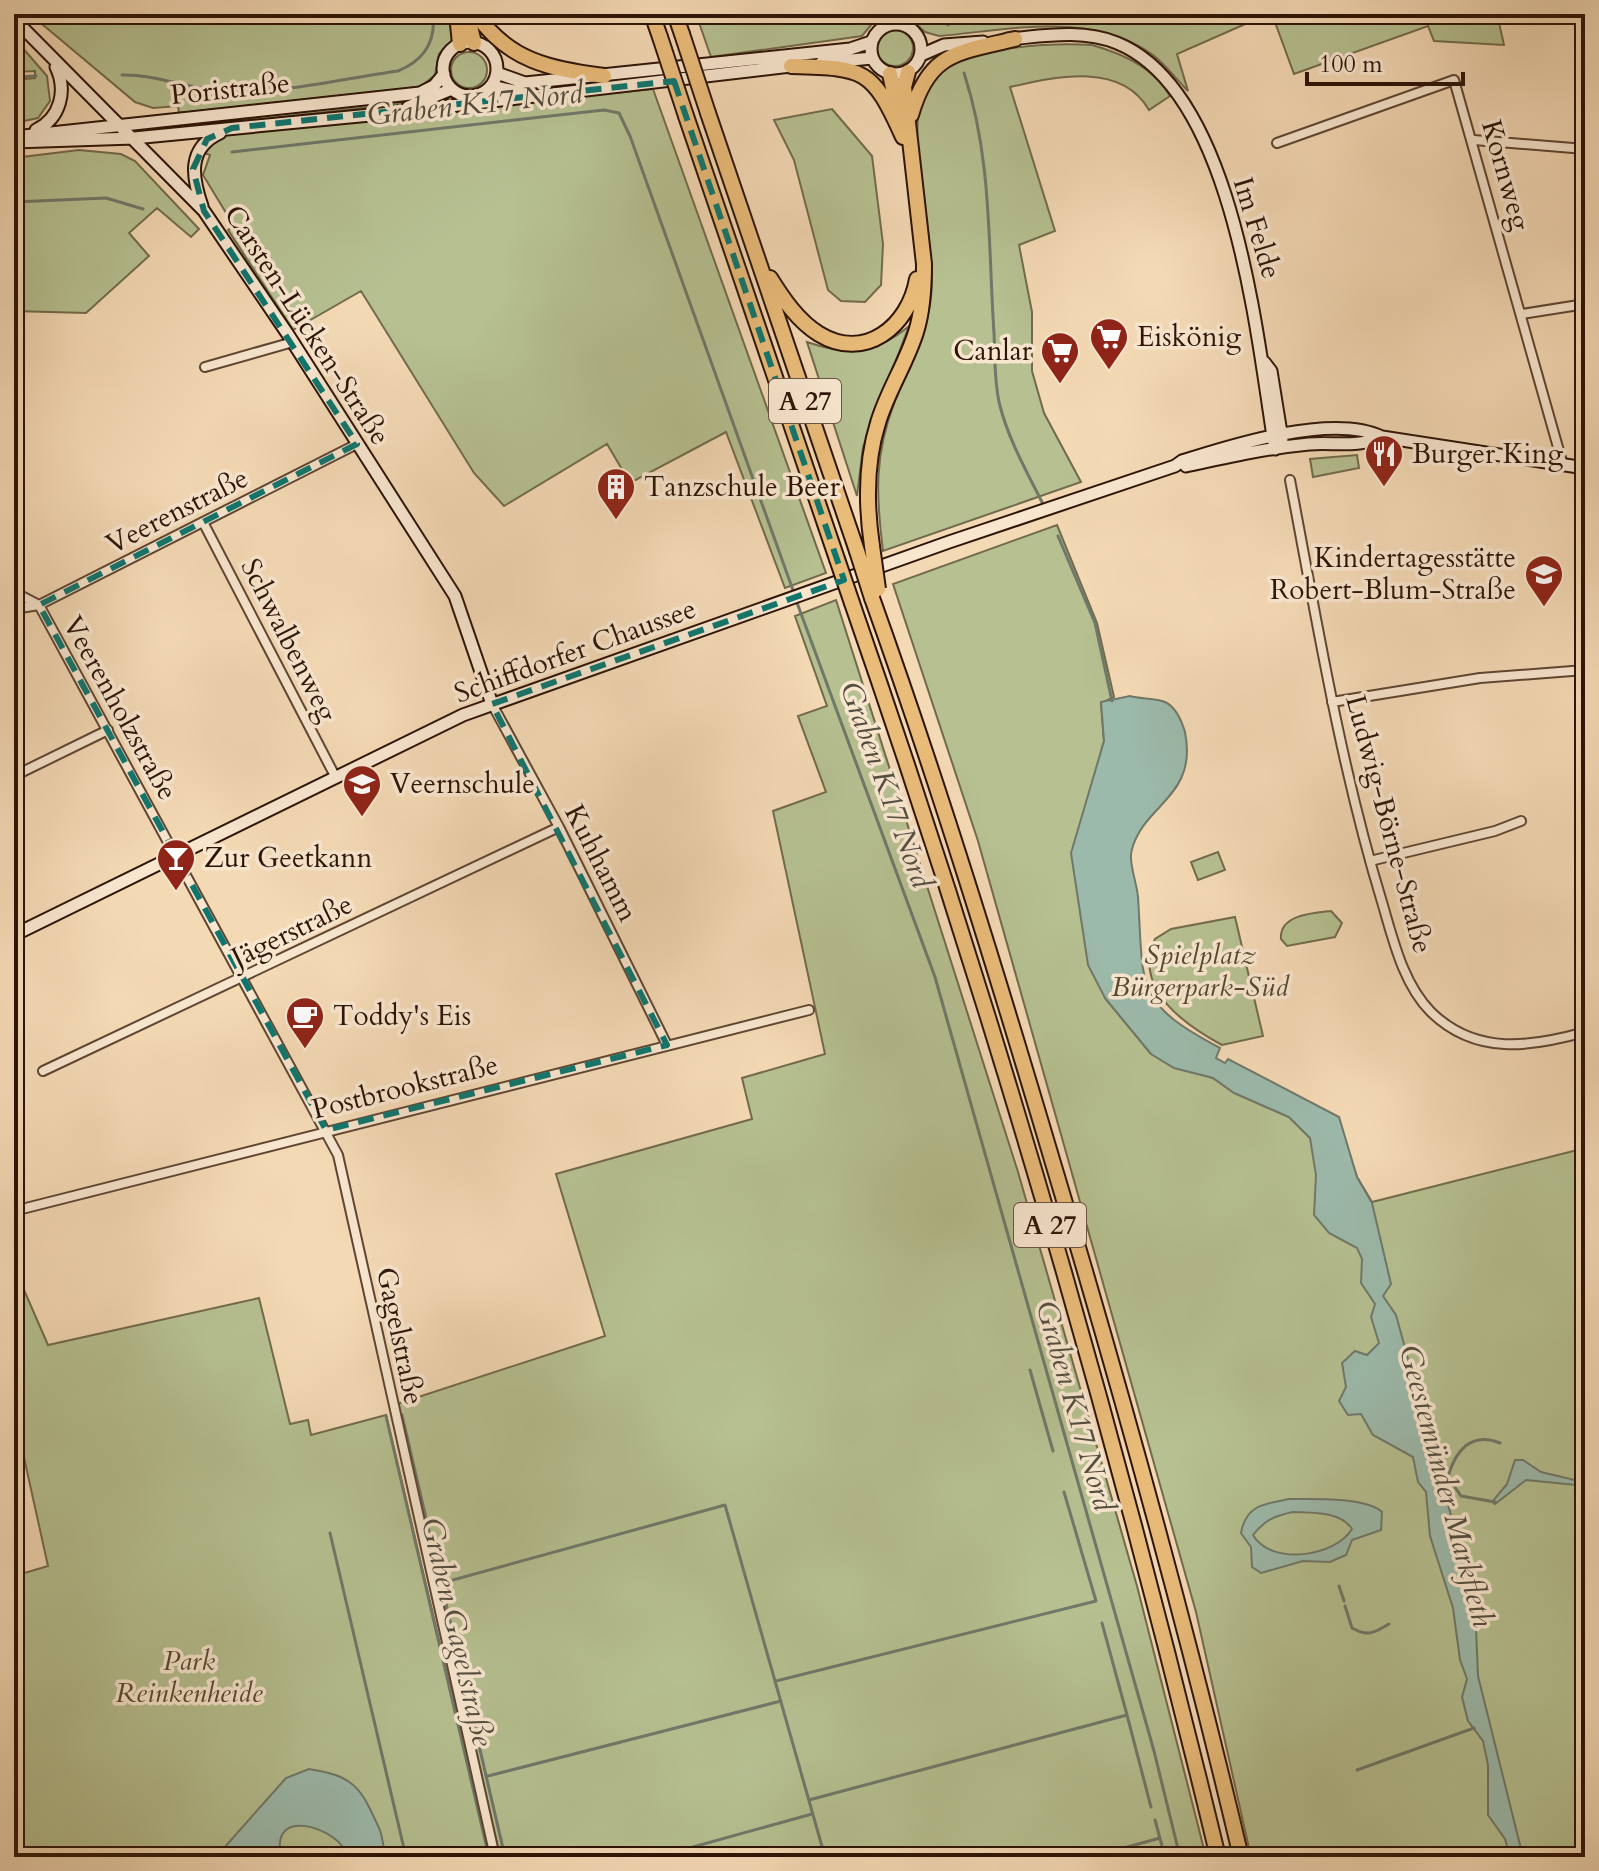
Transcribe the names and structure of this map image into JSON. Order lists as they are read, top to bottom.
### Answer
{
  "streets": {
    "highway": ["A 27"],
    "main road": [
      "Poristraße",
      "Im Felde",
      "Carsten-Lücken-Straße",
      "Schiffdorfer Chaussee"
    ],
    "street": [
      "Kornweg",
      "Veerenstraße",
      "Schwalbenweg",
      "Veerenholzstraße",
      "Ludwig-Börne-Straße",
      "Kuhhamm",
      "Jägerstraße",
      "Postbrookstraße",
      "Gagelstraße"
    ]
  },
  "crossings": [
    ["Poristraße", "Carsten-Lücken-Straße"],
    ["Kornweg", "Schiffdorfer Chaussee"],
    ["Im Felde", "Schiffdorfer Chaussee"],
    ["Carsten-Lücken-Straße", "Veerenstraße"],
    ["Carsten-Lücken-Straße", "Schiffdorfer Chaussee"],
    ["Carsten-Lücken-Straße", "Kuhhamm"],
    ["Veerenstraße", "Schwalbenweg"],
    ["Veerenstraße", "Veerenholzstraße"],
    ["Schwalbenweg", "Schiffdorfer Chaussee"],
    ["Schiffdorfer Chaussee", "Veerenholzstraße"],
    ["Schiffdorfer Chaussee", "Kuhhamm"],
    ["Schiffdorfer Chaussee", "Gagelstraße"],
    ["Veerenholzstraße", "Gagelstraße"],
    ["Kuhhamm", "Jägerstraße"],
    ["Kuhhamm", "Postbrookstraße"],
    ["Jägerstraße", "Gagelstraße"],
    ["Postbrookstraße", "Gagelstraße"]
  ],
  "water": ["Graben K17 Nord", "Geestemünder Markfleth", "Graben Gagelstraße"],
  "parks": ["Spielplatz Bürgerpark-Süd", "Park Reinkenheide"],
  "places": {
    "supermarket": ["Eiskönig", "Canlar"],
    "restaurant": ["Burger King"],
    "building": ["Tanzschule Beer"],
    "school or university": ["Kindertagesstätte Robert-Blum-Straße", "Veernschule"],
    "bar": ["Zur Geetkann"],
    "cafe": ["Toddy's Eis"]
  },
  "scale_bar": "100 m"
}
